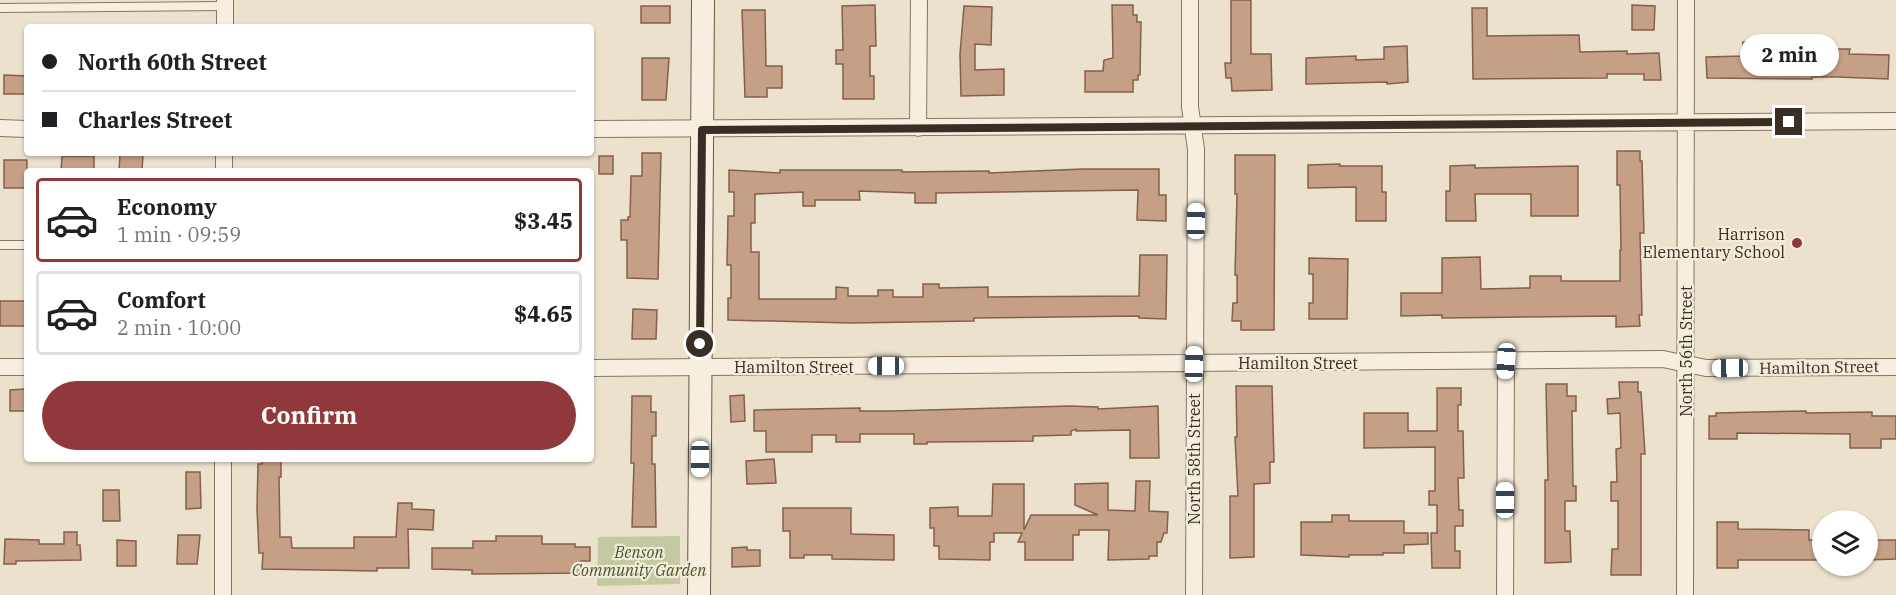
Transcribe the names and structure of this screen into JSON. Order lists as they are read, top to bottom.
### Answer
{
  "streets": {
    "street": ["North 56th Street", "Hamilton Street", "North 58th Street"]
  },
  "crossings": [
    ["North 56th Street", "Hamilton Street"],
    ["Hamilton Street", "North 58th Street"]
  ],
  "parks": ["Benson Community Garden"],
  "places": ["Harrison Elementary School"],
  "page": {
    "banner": ["North 60th Street", "Charles Street"],
    "bubble": "2 min",
    "list": [
      {
        "name": "Economy",
        "note": "1 min · 09:59",
        "value": "$3.45"
      },
      {
        "name": "Comfort",
        "note": "2 min · 10:00",
        "value": "$4.65"
      }
    ],
    "buttons": "Confirm"
  }
}
